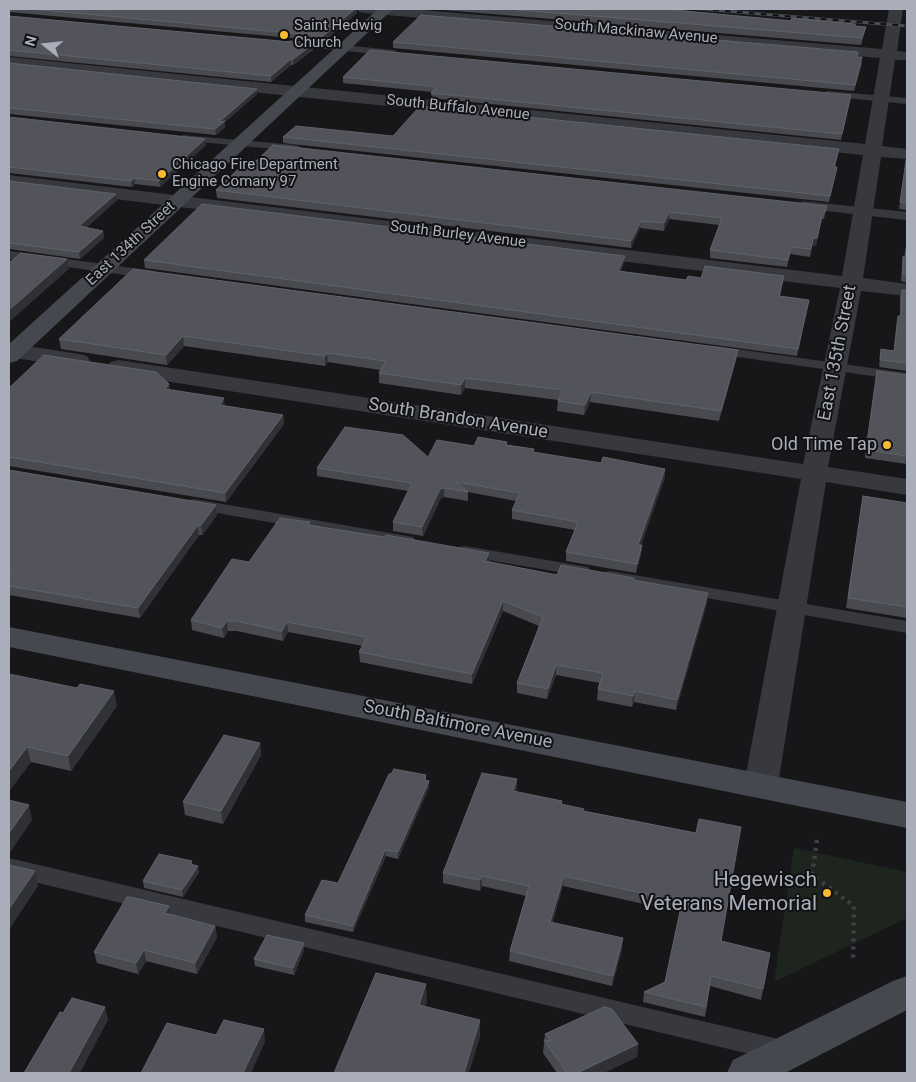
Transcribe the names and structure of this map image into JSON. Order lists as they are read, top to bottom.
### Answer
{
  "streets": {
    "street": [
      "South Mackinaw Avenue",
      "South Buffalo Avenue",
      "South Burley Avenue",
      "East 134th Street",
      "East 135th Street",
      "South Brandon Avenue",
      "South Baltimore Avenue"
    ]
  },
  "crossings": [
    ["South Mackinaw Avenue", "East 134th Street"],
    ["South Mackinaw Avenue", "East 135th Street"],
    ["South Buffalo Avenue", "East 134th Street"],
    ["South Buffalo Avenue", "East 135th Street"],
    ["South Burley Avenue", "East 134th Street"],
    ["South Burley Avenue", "East 135th Street"],
    ["East 134th Street", "South Brandon Avenue"],
    ["East 135th Street", "South Brandon Avenue"],
    ["East 135th Street", "South Baltimore Avenue"]
  ],
  "places": [
    "Saint Hedwig Church",
    "Chicago Fire Department Engine Comany 97",
    "Old Time Tap",
    "Hegewisch Veterans Memorial"
  ],
  "north": "left"
}
